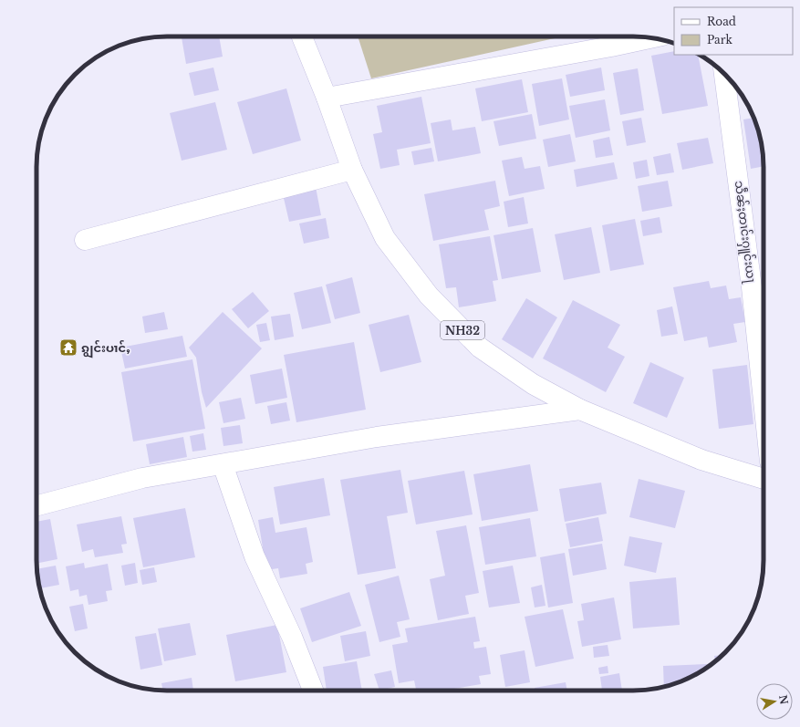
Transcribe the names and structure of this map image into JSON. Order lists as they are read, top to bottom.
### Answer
{
  "streets": {
    "main road": ["သဵၼ်ႈတၢင်းႁူင်းယႃ", "NH32"]
  },
  "places": {
    "temple": ["ၵျွင်းပၢင်ႇ"]
  },
  "legend": ["Road", "Park"],
  "north": "right"
}
